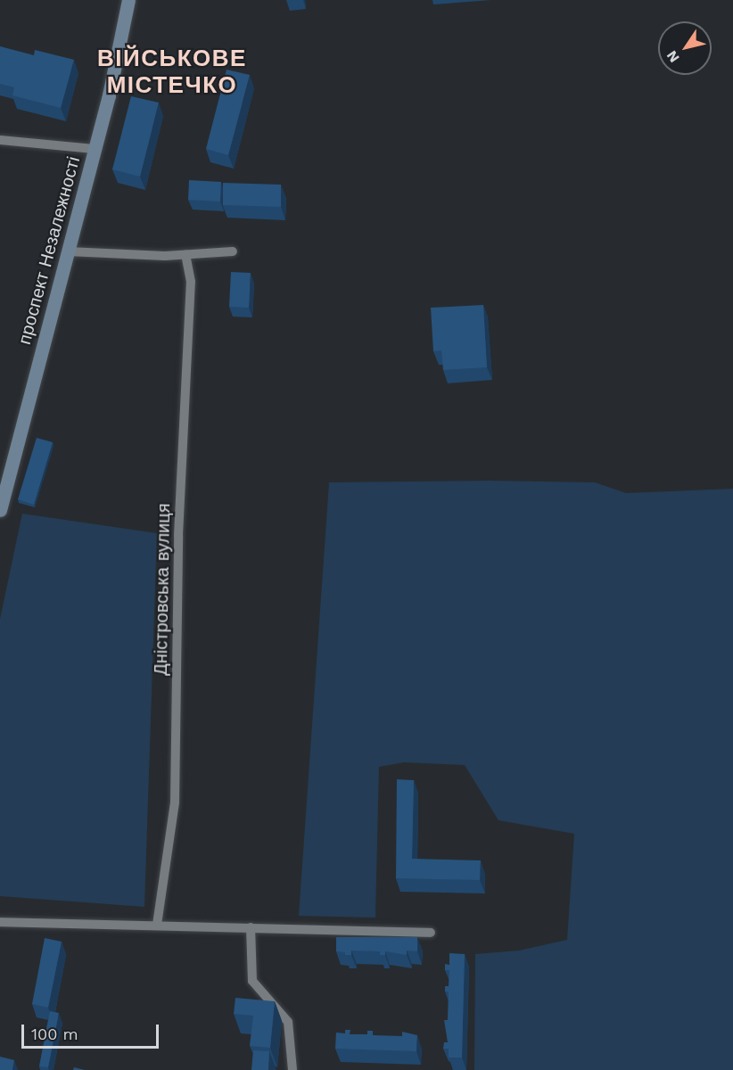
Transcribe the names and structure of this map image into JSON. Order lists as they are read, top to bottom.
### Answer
{
  "streets": {
    "main road": ["проспект Незалежності"],
    "street": ["Дністровська вулиця"]
  },
  "districts": ["ВІЙСЬКОВЕ МІСТЕЧКО"],
  "scale_bar": "100 m",
  "north": "bottom left"
}
